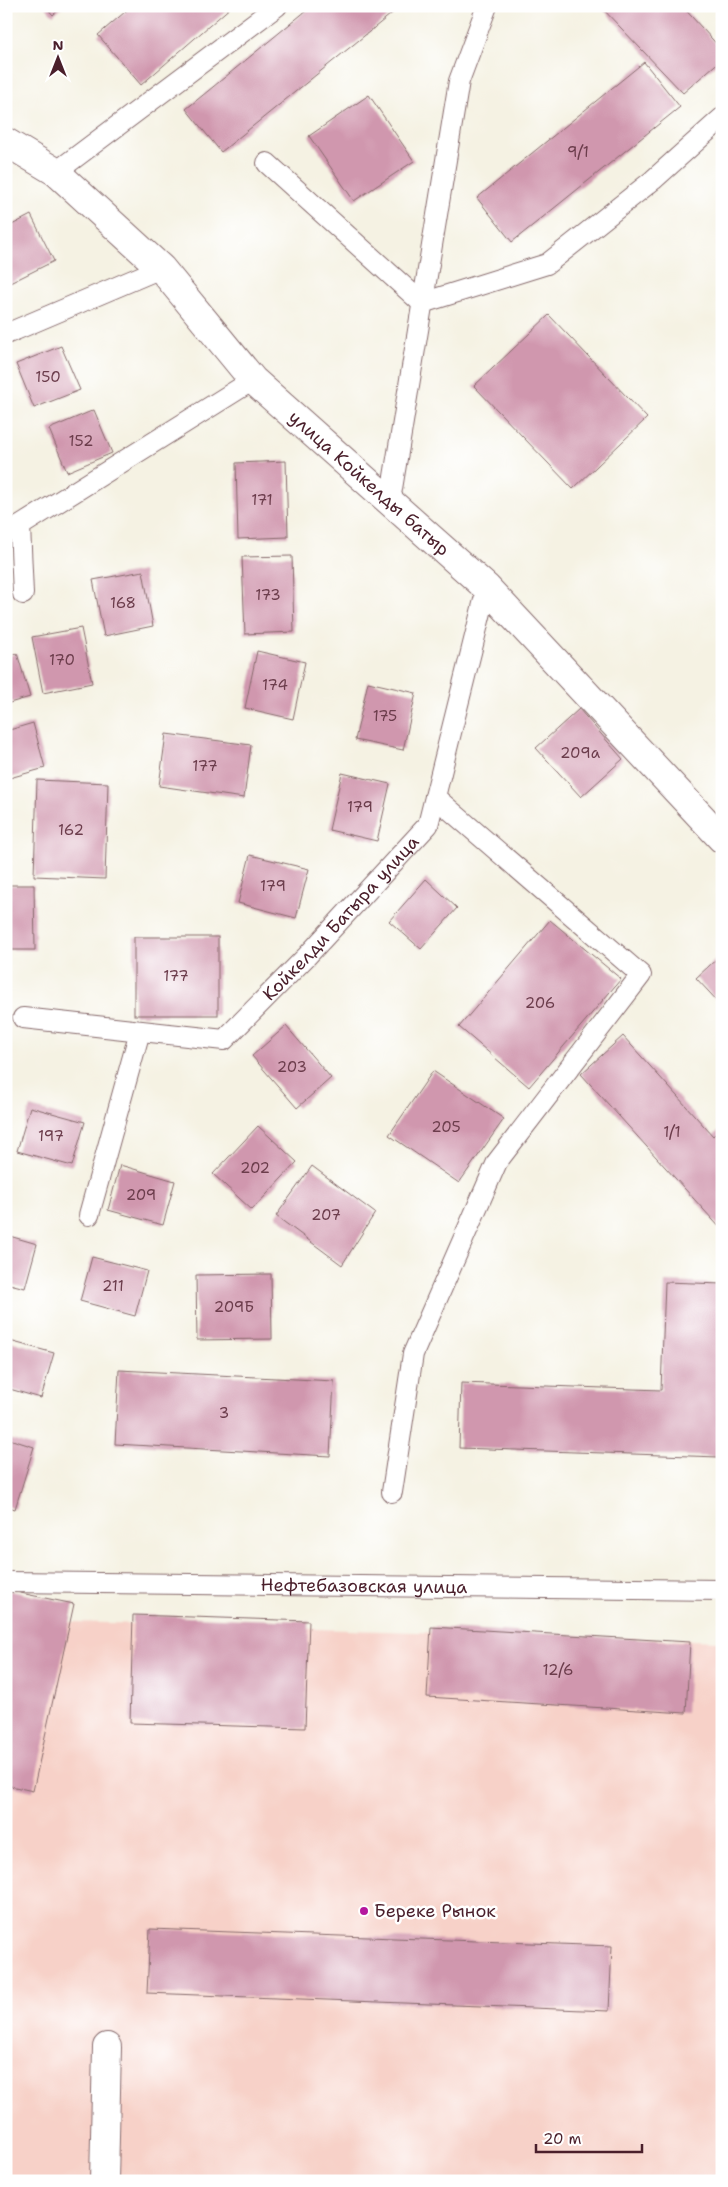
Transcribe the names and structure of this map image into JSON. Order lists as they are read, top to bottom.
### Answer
{
  "streets": {
    "street": ["улица Койкелды батыр"],
    "lane": ["Койкелди Батыра улица", "Нефтебазовская улица"]
  },
  "crossings": [
    ["улица Койкелды батыр", "Койкелди Батыра улица"]
  ],
  "places": ["Береке Рынок"],
  "house_numbers": [
    "9/1",
    "150",
    "152",
    "171",
    "173",
    "168",
    "170",
    "174",
    "175",
    "209а",
    "177",
    "179",
    "162",
    "179",
    "177",
    "206",
    "203",
    "205",
    "1/1",
    "197",
    "202",
    "209",
    "207",
    "211",
    "209Б",
    "3",
    "12/6"
  ],
  "scale_bar": "20 m",
  "north": "top"
}
